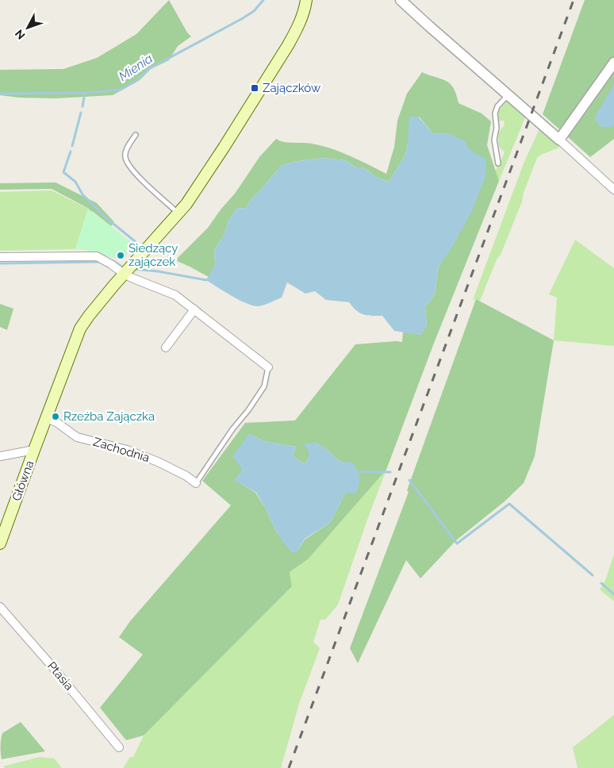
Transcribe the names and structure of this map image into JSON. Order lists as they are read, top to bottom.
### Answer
{
  "streets": {
    "main road": ["Główna"],
    "street": ["Zachodnia", "Ptasia"]
  },
  "crossings": [
    ["Zachodnia", "Główna"]
  ],
  "water": ["Mienia"],
  "places": {
    "transit": ["Zajączków"],
    "other": ["Siedzący zajączek", "Rzeźba Zajączka"]
  },
  "north": "bottom left"
}
